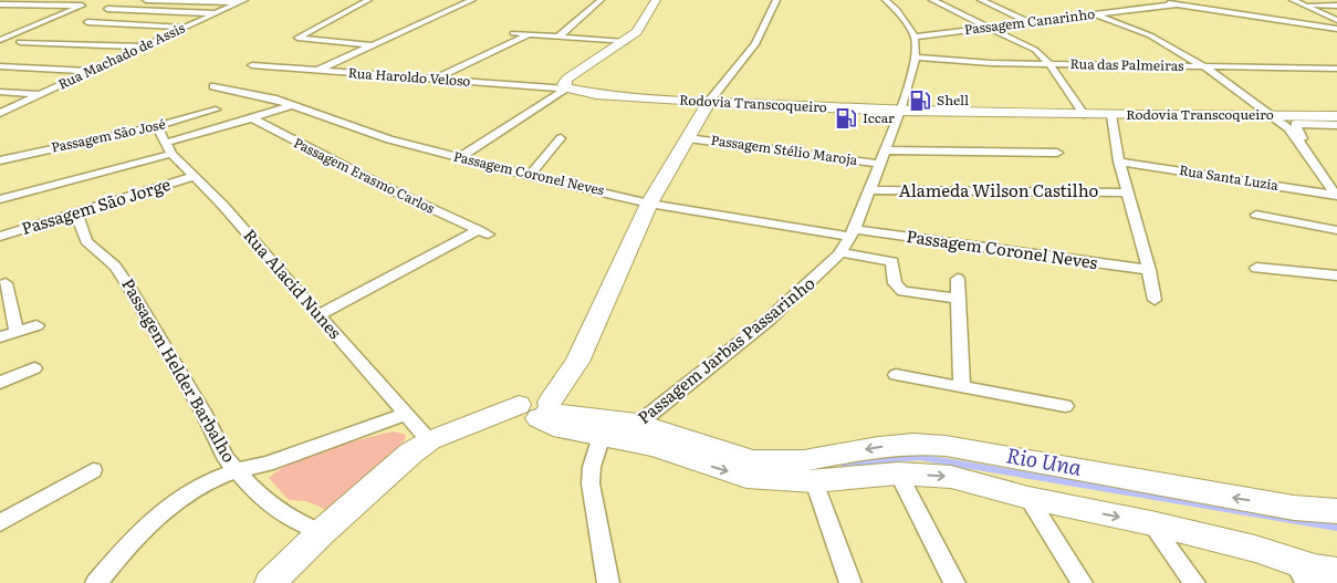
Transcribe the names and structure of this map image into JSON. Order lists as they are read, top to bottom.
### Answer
{
  "streets": {
    "main road": ["Rodovia Transcoqueiro"],
    "street": [
      "Passagem Canarinho",
      "Rua Machado de Assis",
      "Rua das Palmeiras",
      "Rua Haroldo Veloso",
      "Passagem São José",
      "Passagem Stélio Maroja",
      "Passagem Coronel Neves",
      "Passagem Erasmo Carlos",
      "Rua Santa Luzia",
      "Alameda Wilson Castilho",
      "Passagem São Jorge",
      "Rua Alacid Nunes",
      "Passagem Jarbas Passarinho",
      "Passagem Helder Barbalho"
    ]
  },
  "crossings": [
    ["Passagem Canarinho", "Passagem Jarbas Passarinho"],
    ["Rua das Palmeiras", "Passagem Jarbas Passarinho"],
    ["Rua Haroldo Veloso", "Rodovia Transcoqueiro"],
    ["Rodovia Transcoqueiro", "Passagem Jarbas Passarinho"],
    ["Passagem São José", "Rua Alacid Nunes"],
    ["Passagem Stélio Maroja", "Passagem Jarbas Passarinho"],
    ["Passagem Coronel Neves", "Passagem Jarbas Passarinho"],
    ["Passagem Erasmo Carlos", "Rua Alacid Nunes"],
    ["Alameda Wilson Castilho", "Passagem Jarbas Passarinho"],
    ["Passagem São Jorge", "Rua Alacid Nunes"],
    ["Passagem São Jorge", "Passagem Helder Barbalho"]
  ],
  "water": ["Rio Una"],
  "places": {
    "fuel station": ["Shell", "Iccar"]
  }
}
